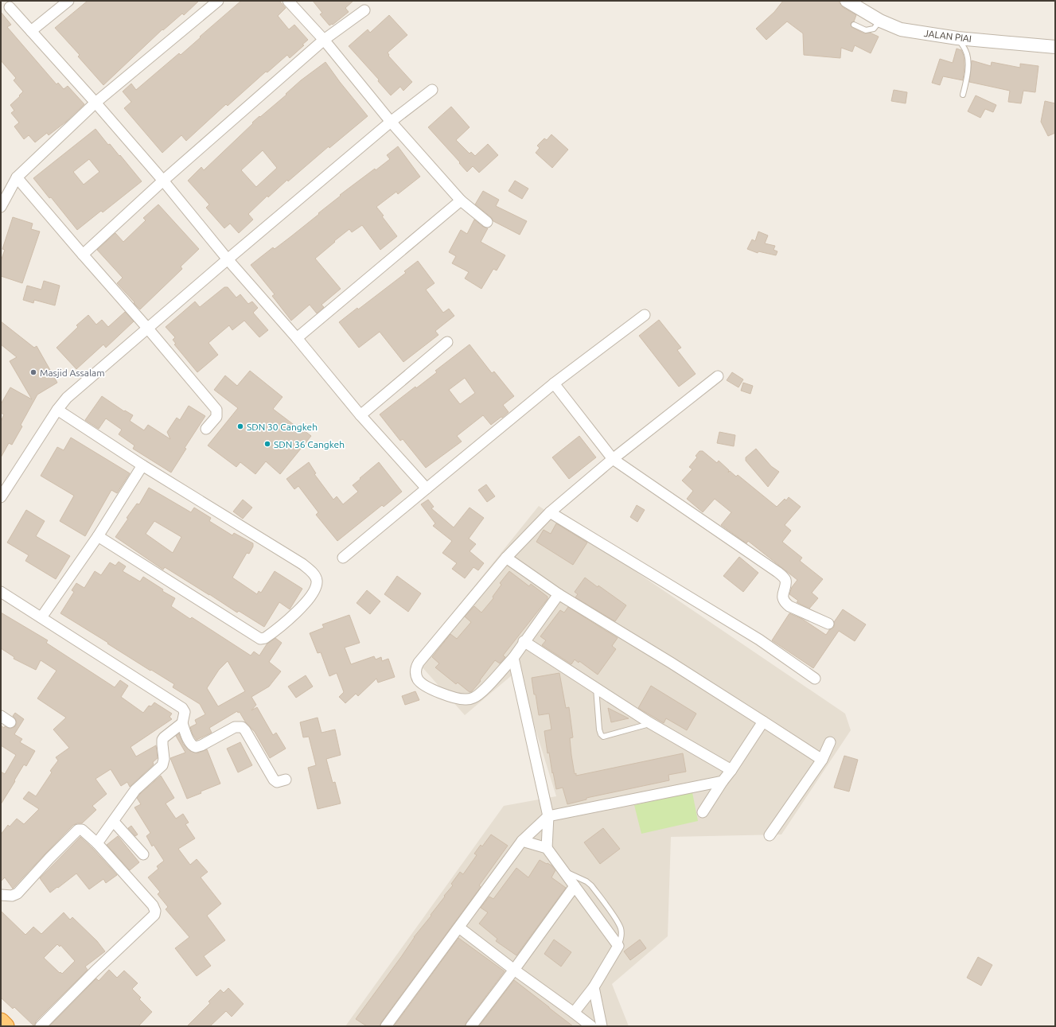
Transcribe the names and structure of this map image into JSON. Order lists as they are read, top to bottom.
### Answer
{
  "streets": {
    "street": ["JALAN PIAI"]
  },
  "places": ["Masjid Assalam", "SDN 30 Cangkeh", "SDN 36 Cangkeh"]
}
